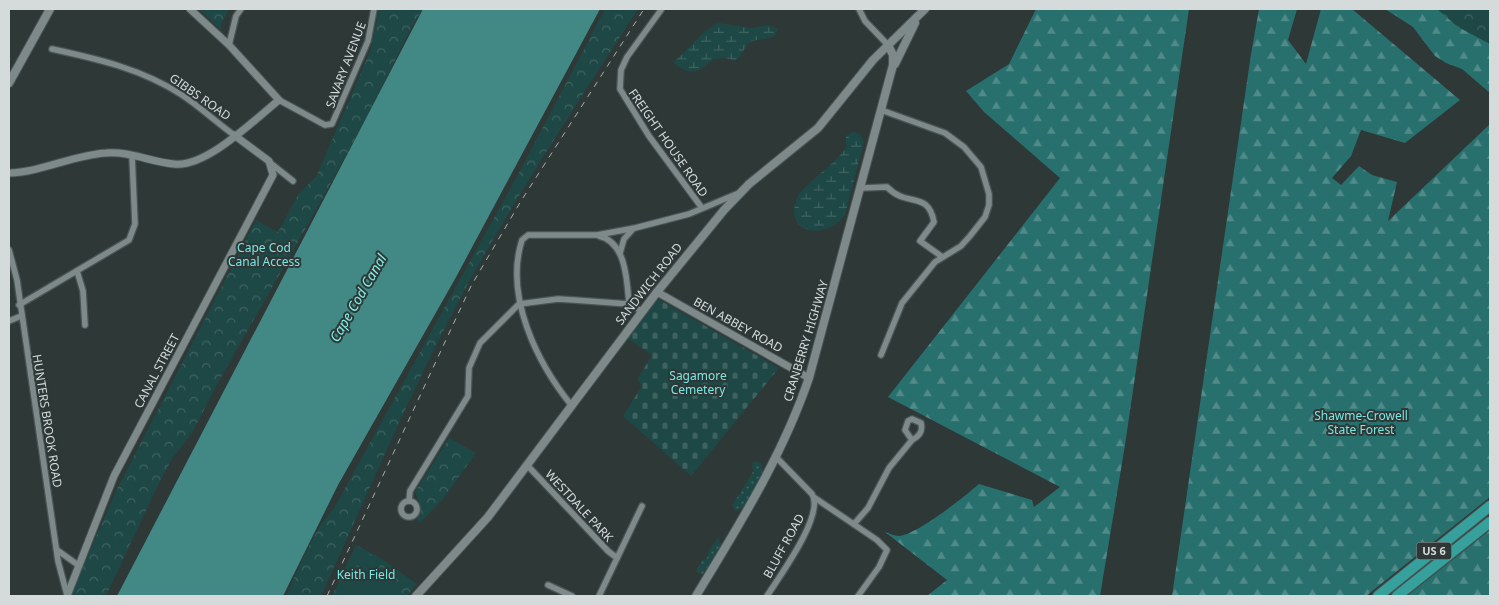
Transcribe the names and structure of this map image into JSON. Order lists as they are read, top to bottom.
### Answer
{
  "streets": {
    "highway": ["US 6"],
    "main road": ["SANDWICH ROAD", "CRANBERRY HIGHWAY"],
    "street": [
      "SAVARY AVENUE",
      "GIBBS ROAD",
      "FREIGHT HOUSE ROAD",
      "BEN ABBEY ROAD",
      "CANAL STREET",
      "HUNTERS BROOK ROAD",
      "WESTDALE PARK",
      "BLUFF ROAD"
    ]
  },
  "crossings": [
    ["GIBBS ROAD", "CANAL STREET"],
    ["SANDWICH ROAD", "BEN ABBEY ROAD"],
    ["SANDWICH ROAD", "CRANBERRY HIGHWAY"],
    ["SANDWICH ROAD", "WESTDALE PARK"],
    ["BEN ABBEY ROAD", "CRANBERRY HIGHWAY"],
    ["CANAL STREET", "HUNTERS BROOK ROAD"]
  ],
  "water": ["Cape Cod Canal"],
  "parks": [
    "Cape Cod Canal Access",
    "Sagamore Cemetery",
    "Shawme-Crowell State Forest",
    "Keith Field"
  ]
}
